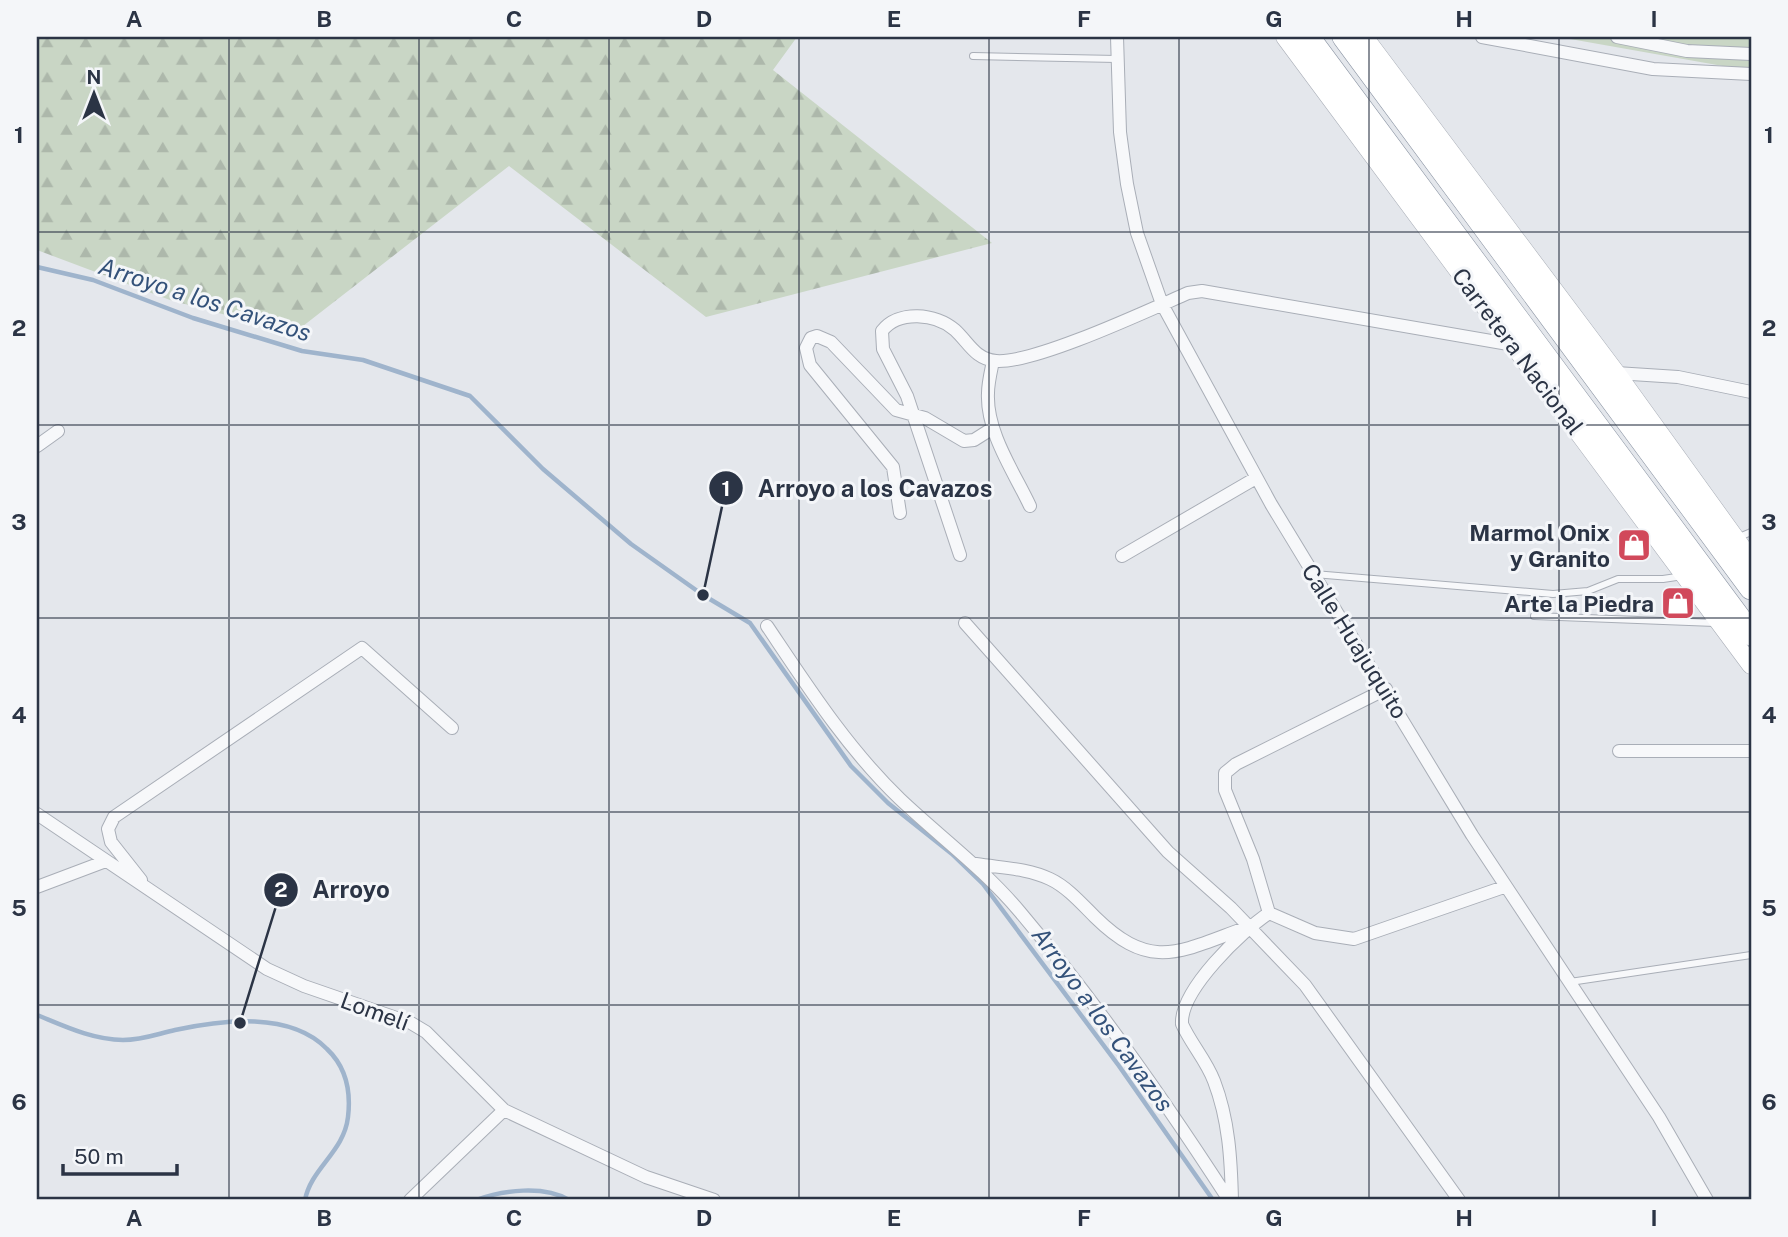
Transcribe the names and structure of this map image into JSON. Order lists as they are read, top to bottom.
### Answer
{
  "streets": {
    "highway": ["Carretera Nacional"],
    "street": ["Calle Huajuquito", "Lomelí"]
  },
  "water": ["Arroyo a los Cavazos"],
  "places": {
    "shop": ["Marmol Onix y Granito", "Arte la Piedra"],
    "other": ["Arroyo a los Cavazos", "Arroyo"]
  },
  "scale_bar": "50 m",
  "north": "top",
  "grid": {
    "columns": [
      "A",
      "B",
      "C",
      "D",
      "E",
      "F",
      "G",
      "H",
      "I"
    ],
    "rows": [
      "1",
      "2",
      "3",
      "4",
      "5",
      "6"
    ]
  }
}
